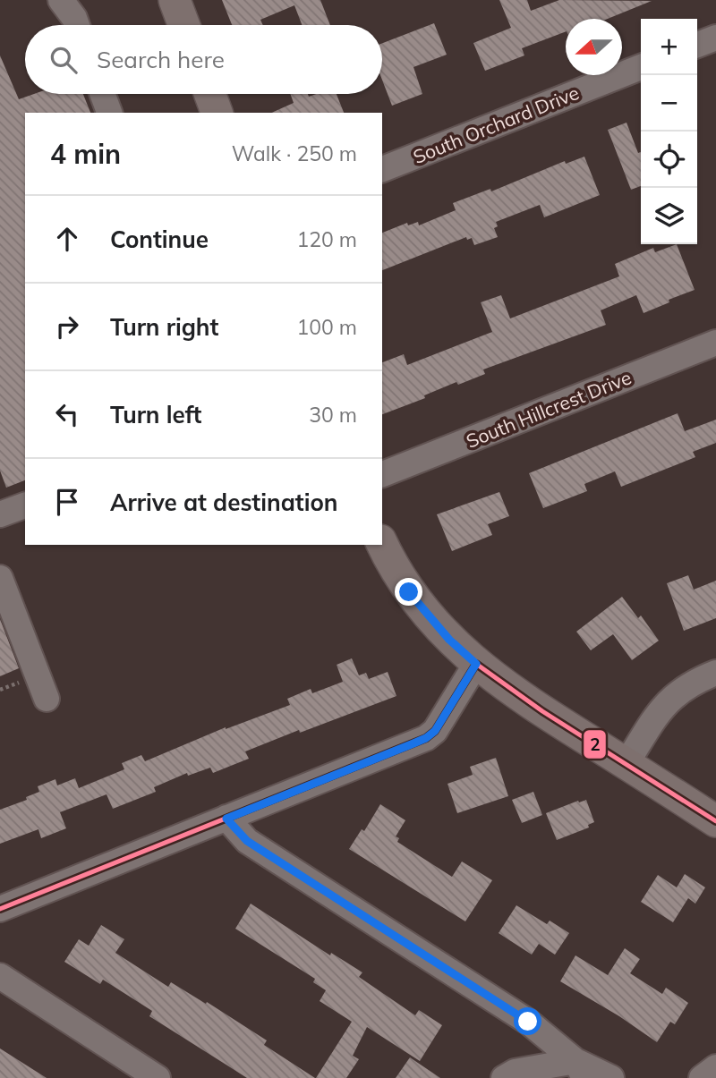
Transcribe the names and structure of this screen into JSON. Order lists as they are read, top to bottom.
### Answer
{
  "streets": {
    "street": ["South Orchard Drive", "South Hillcrest Drive"]
  },
  "lines": ["transit line 2"],
  "north": "left",
  "page": {
    "map_buttons": ["+", "−"],
    "search": "Search here",
    "heading": ["4 min", "Walk · 250 m"],
    "list": [
      ["Continue", "120 m"],
      ["Turn right", "100 m"],
      ["Turn left", "30 m"],
      "Arrive at destination"
    ]
  }
}
